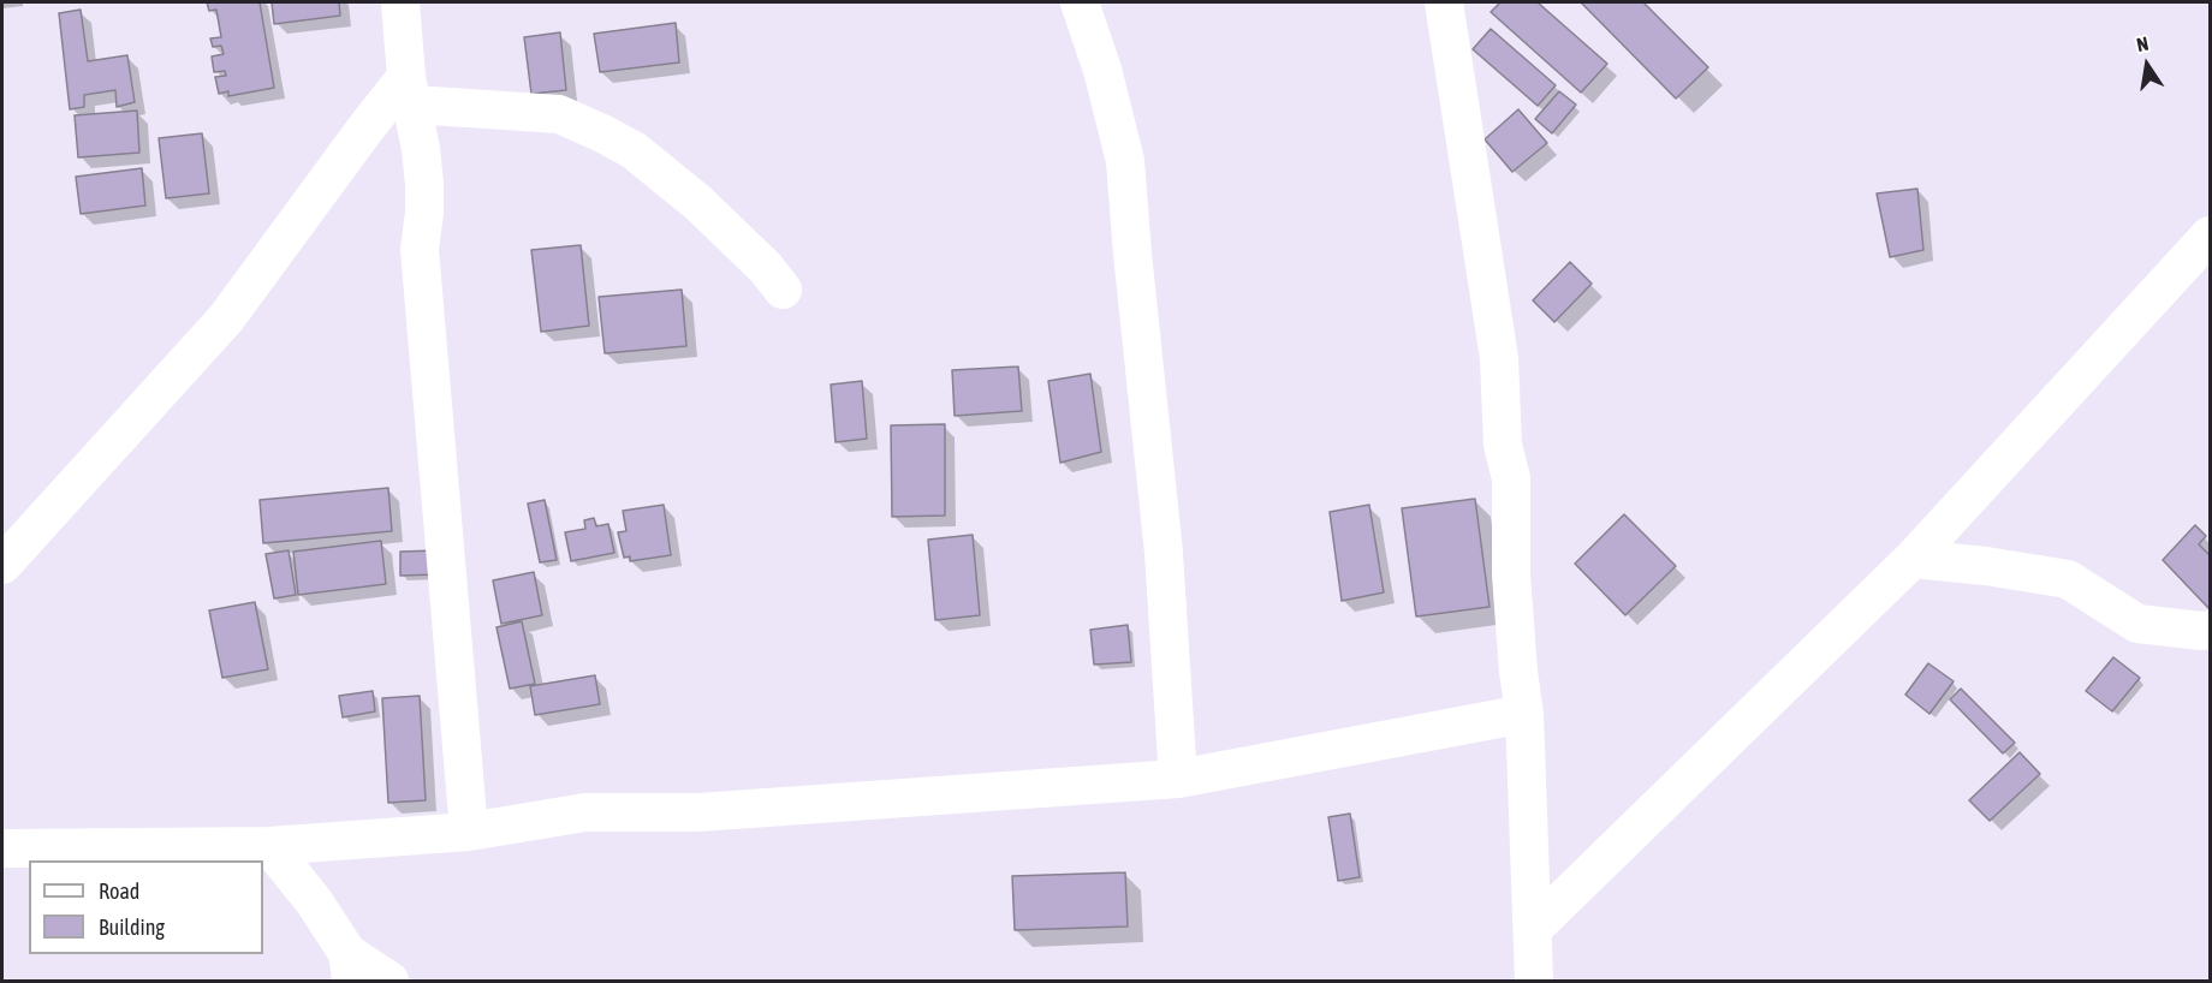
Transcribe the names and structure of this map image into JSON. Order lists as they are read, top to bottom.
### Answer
{
  "legend": ["Road", "Building"],
  "north": "top"
}
